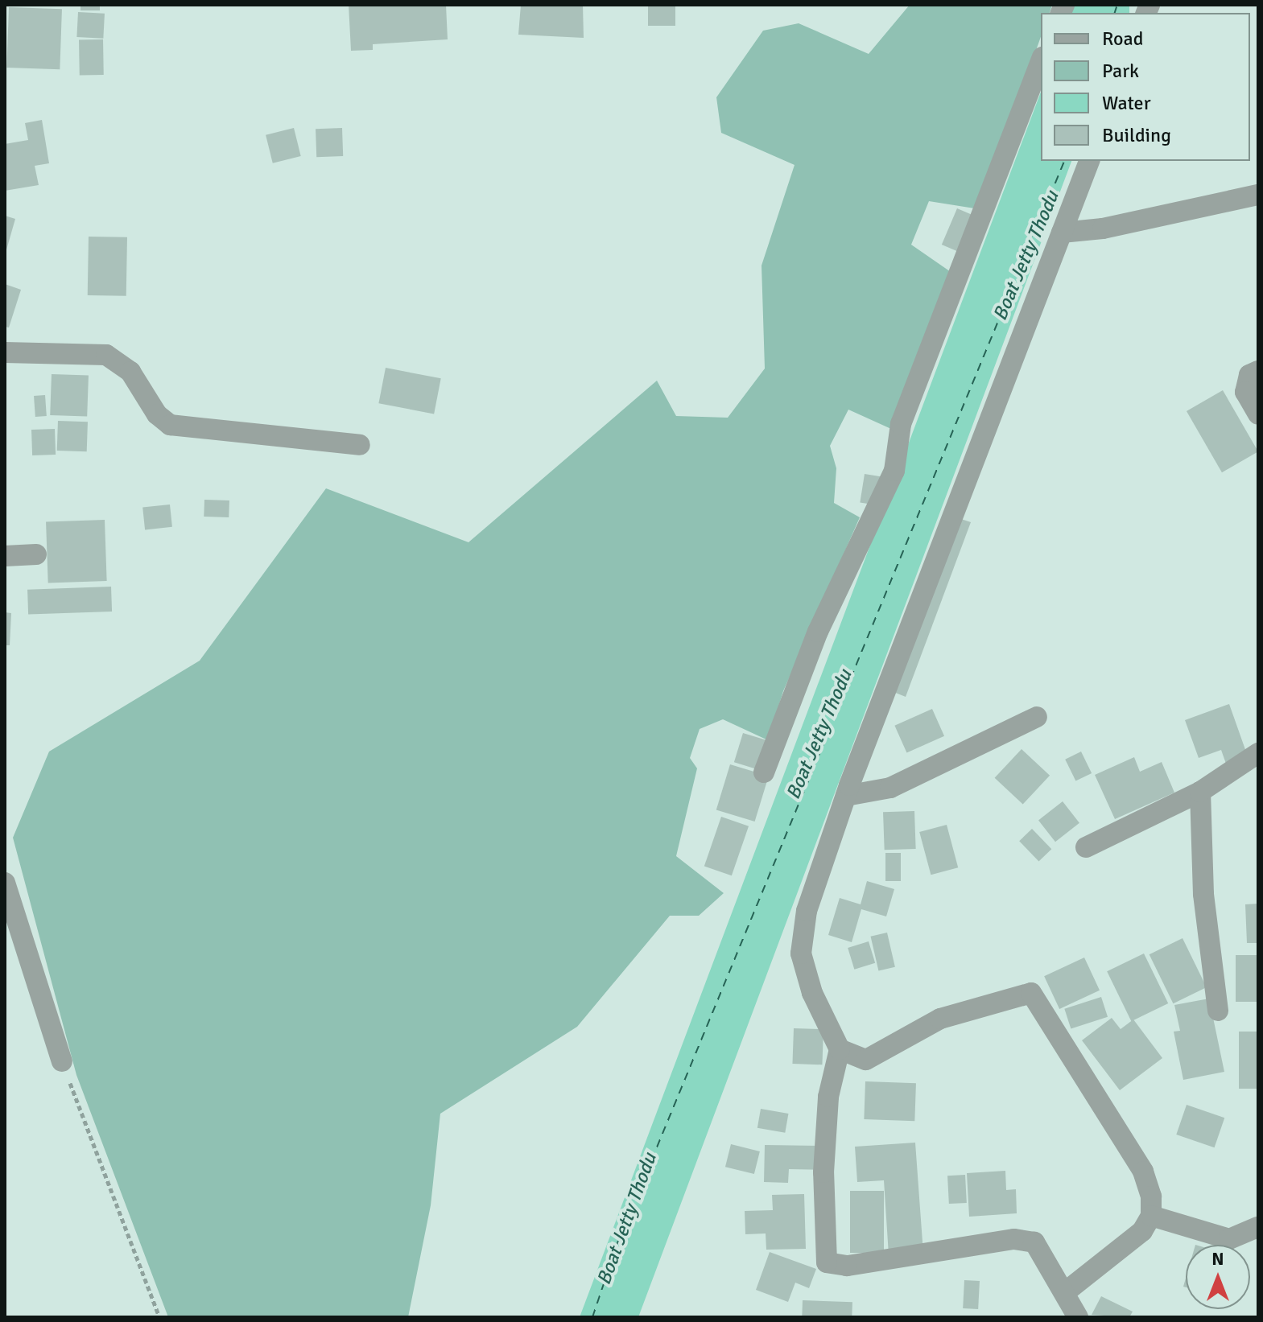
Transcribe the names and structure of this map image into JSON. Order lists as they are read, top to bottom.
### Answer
{
  "water": ["Boat Jetty Thodu"],
  "legend": [
    "Road",
    "Park",
    "Water",
    "Building"
  ],
  "north": "top"
}
